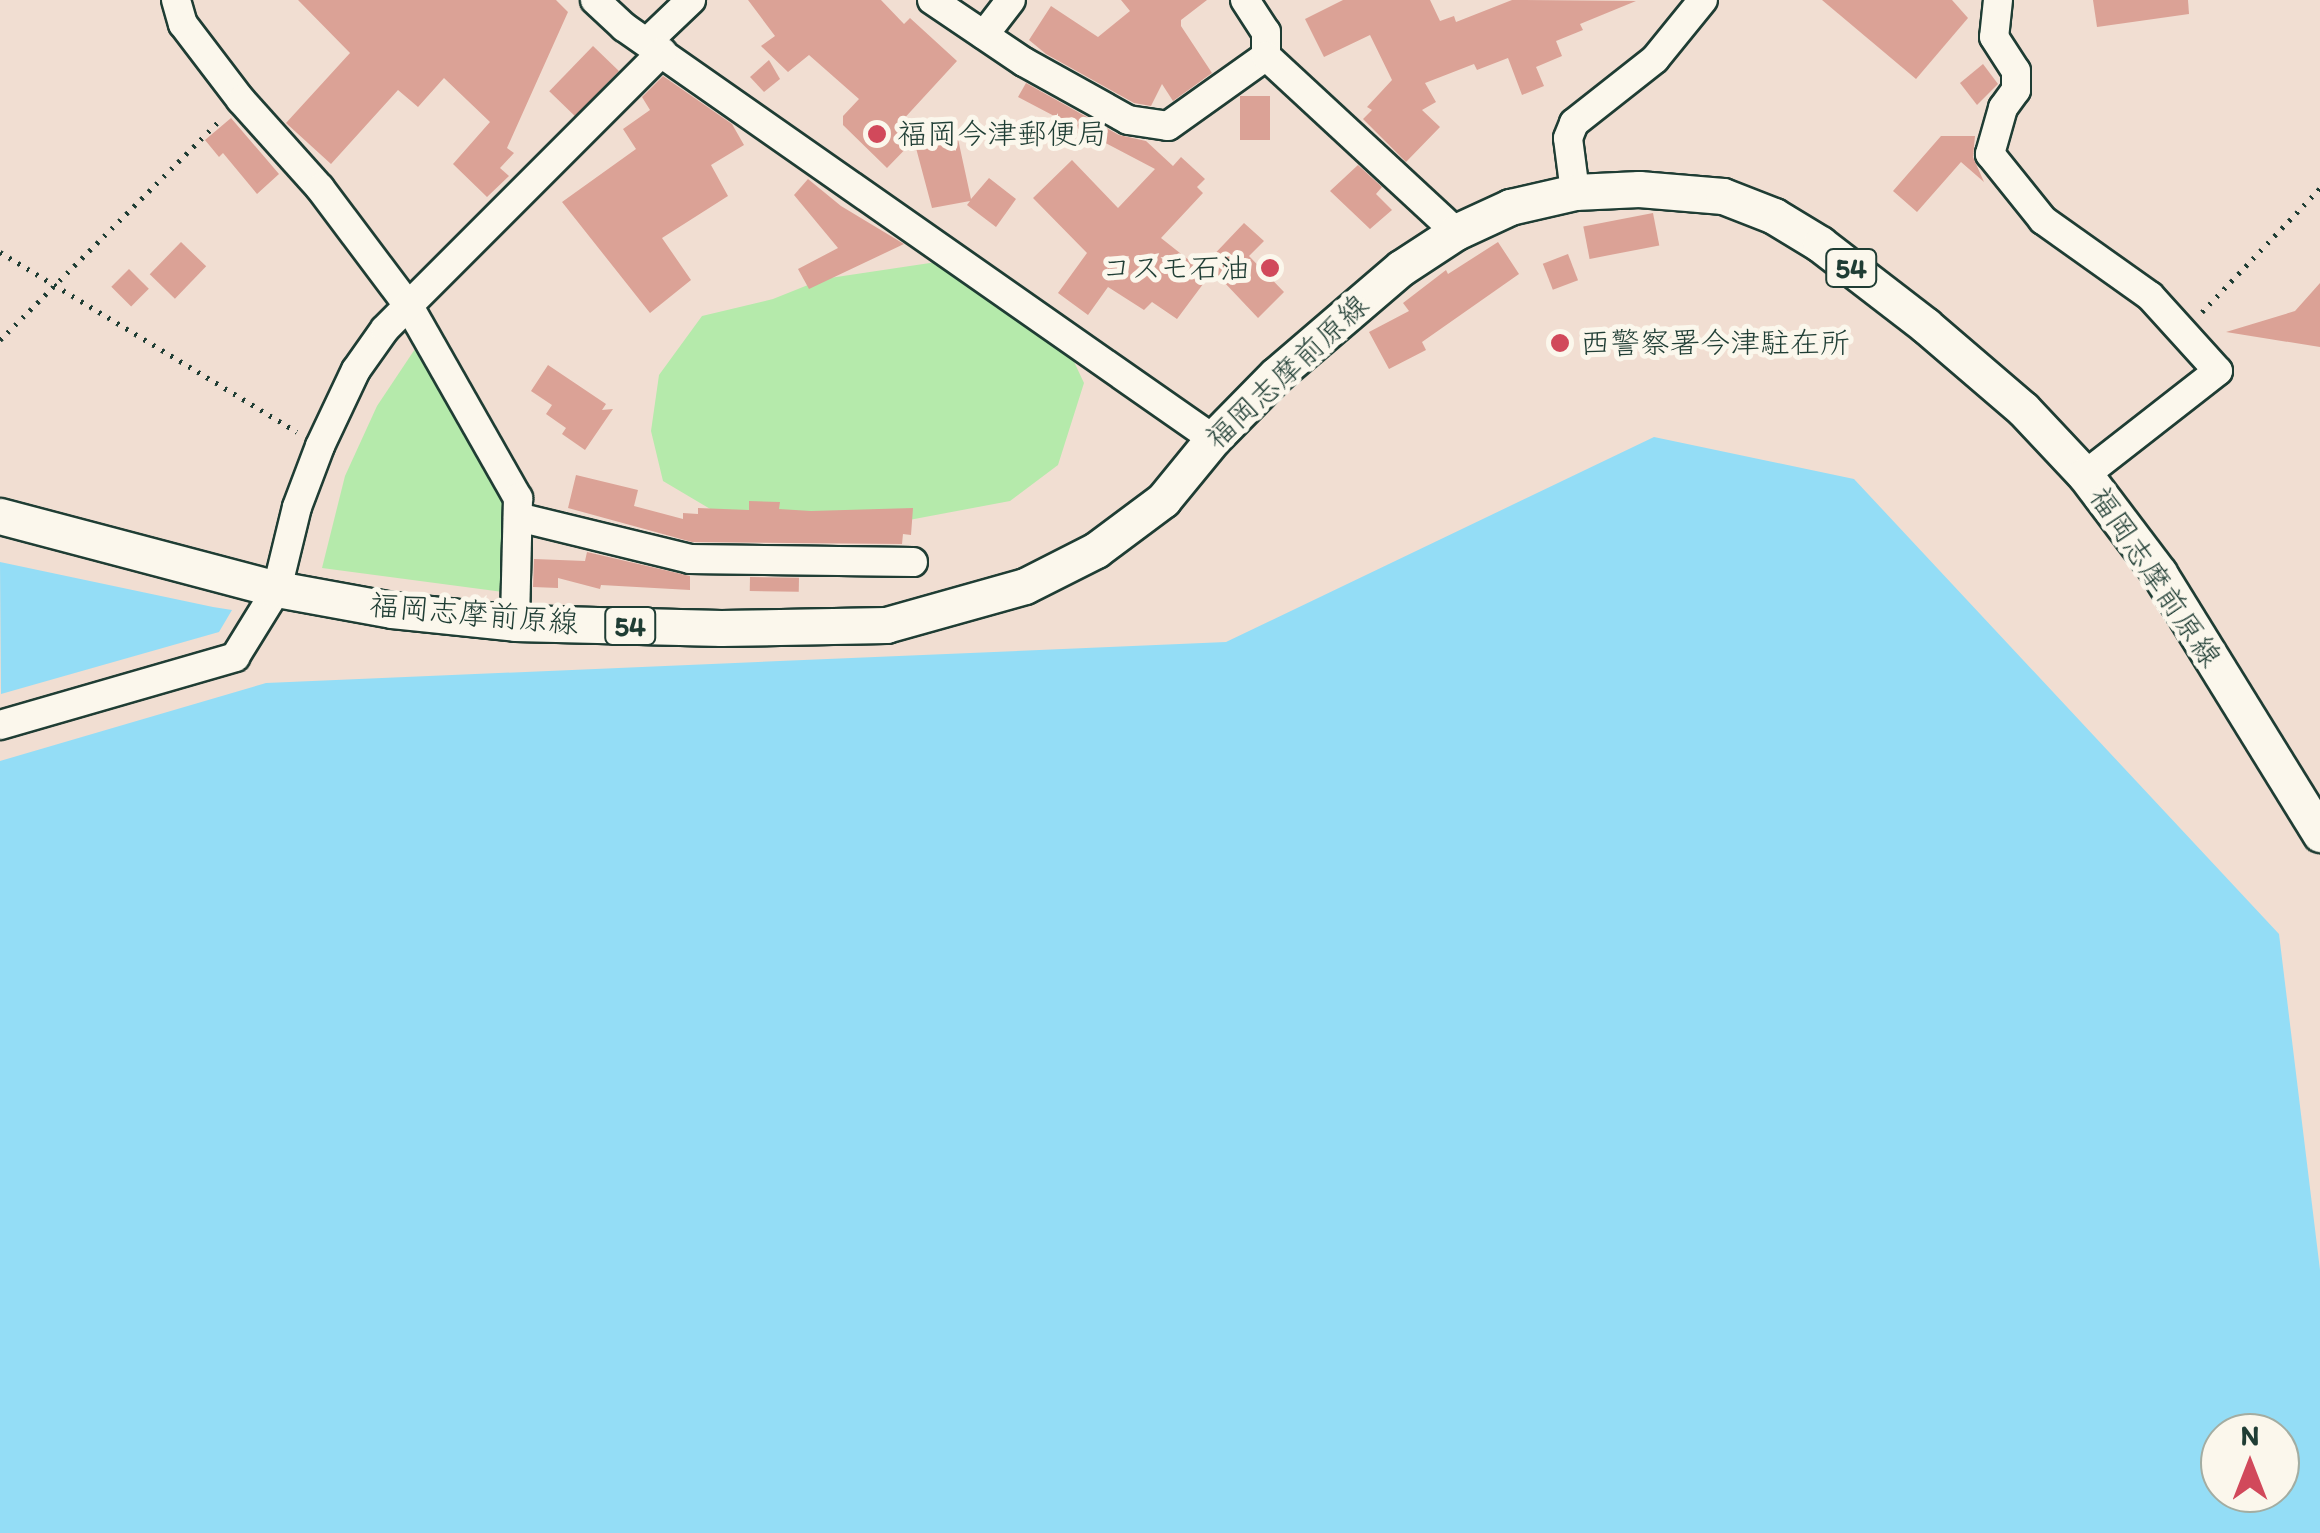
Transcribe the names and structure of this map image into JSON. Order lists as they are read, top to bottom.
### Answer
{
  "streets": {
    "main road": ["54", "福岡志摩前原線"]
  },
  "places": ["福岡今津郵便局", "コスモ石油", "西警察署今津駐在所"],
  "north": "top"
}
